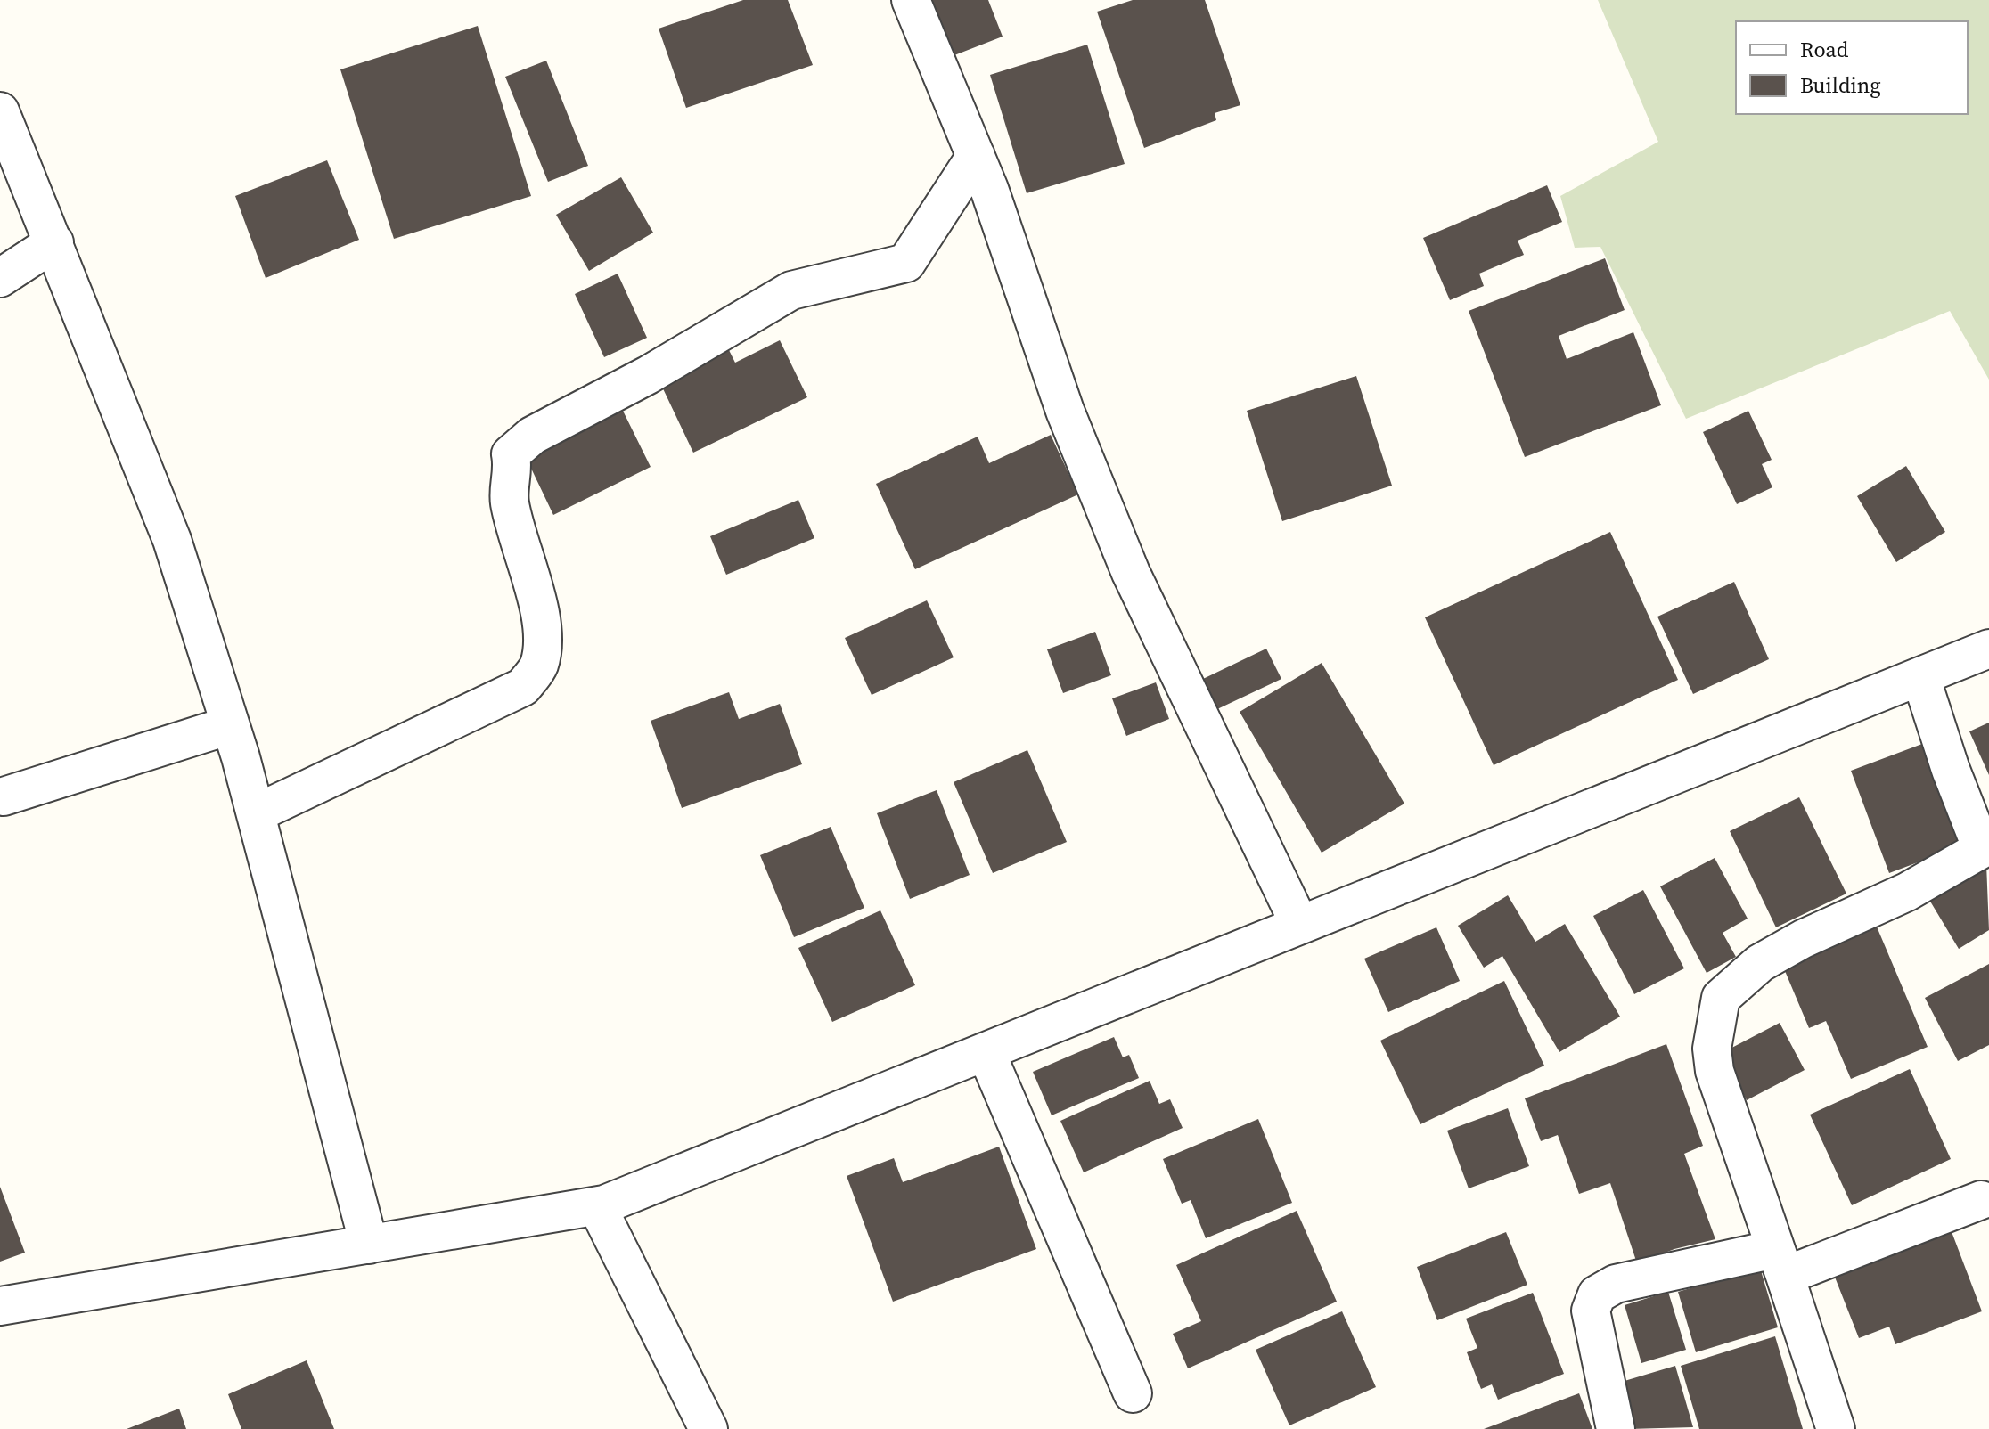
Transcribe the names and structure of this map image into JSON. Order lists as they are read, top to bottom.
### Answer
{
  "legend": ["Road", "Building"]
}
